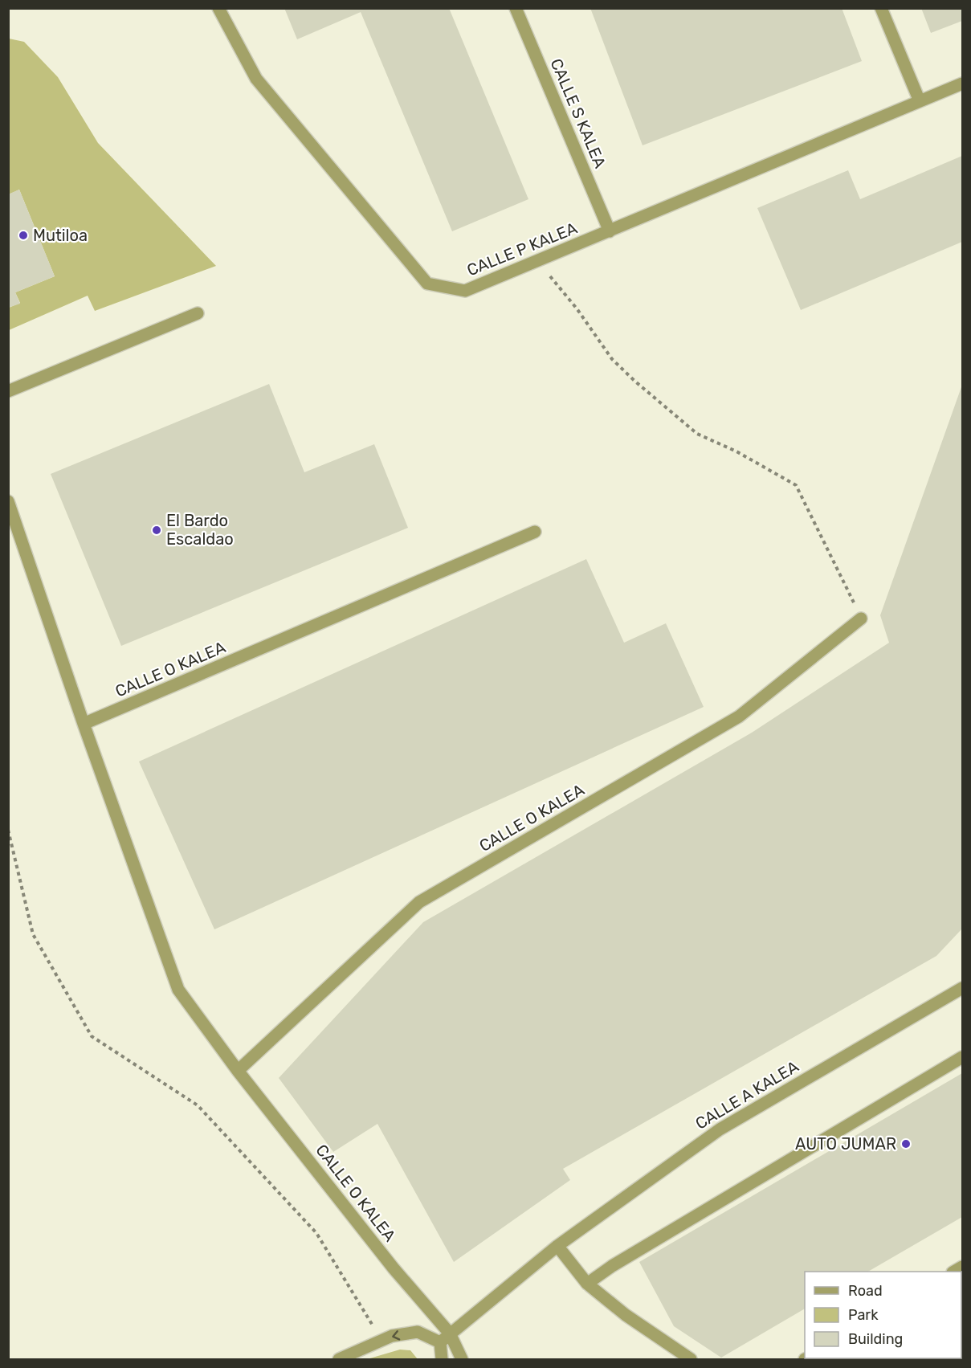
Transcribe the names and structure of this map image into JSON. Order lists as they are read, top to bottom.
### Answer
{
  "streets": {
    "street": [
      "CALLE S KALEA",
      "CALLE P KALEA",
      "CALLE O KALEA",
      "CALLE A KALEA"
    ]
  },
  "crossings": [
    ["CALLE S KALEA", "CALLE P KALEA"],
    ["CALLE O KALEA", "CALLE A KALEA"]
  ],
  "places": ["Mutiloa", "El Bardo Escaldao", "AUTO JUMAR"],
  "legend": ["Road", "Park", "Building"]
}
